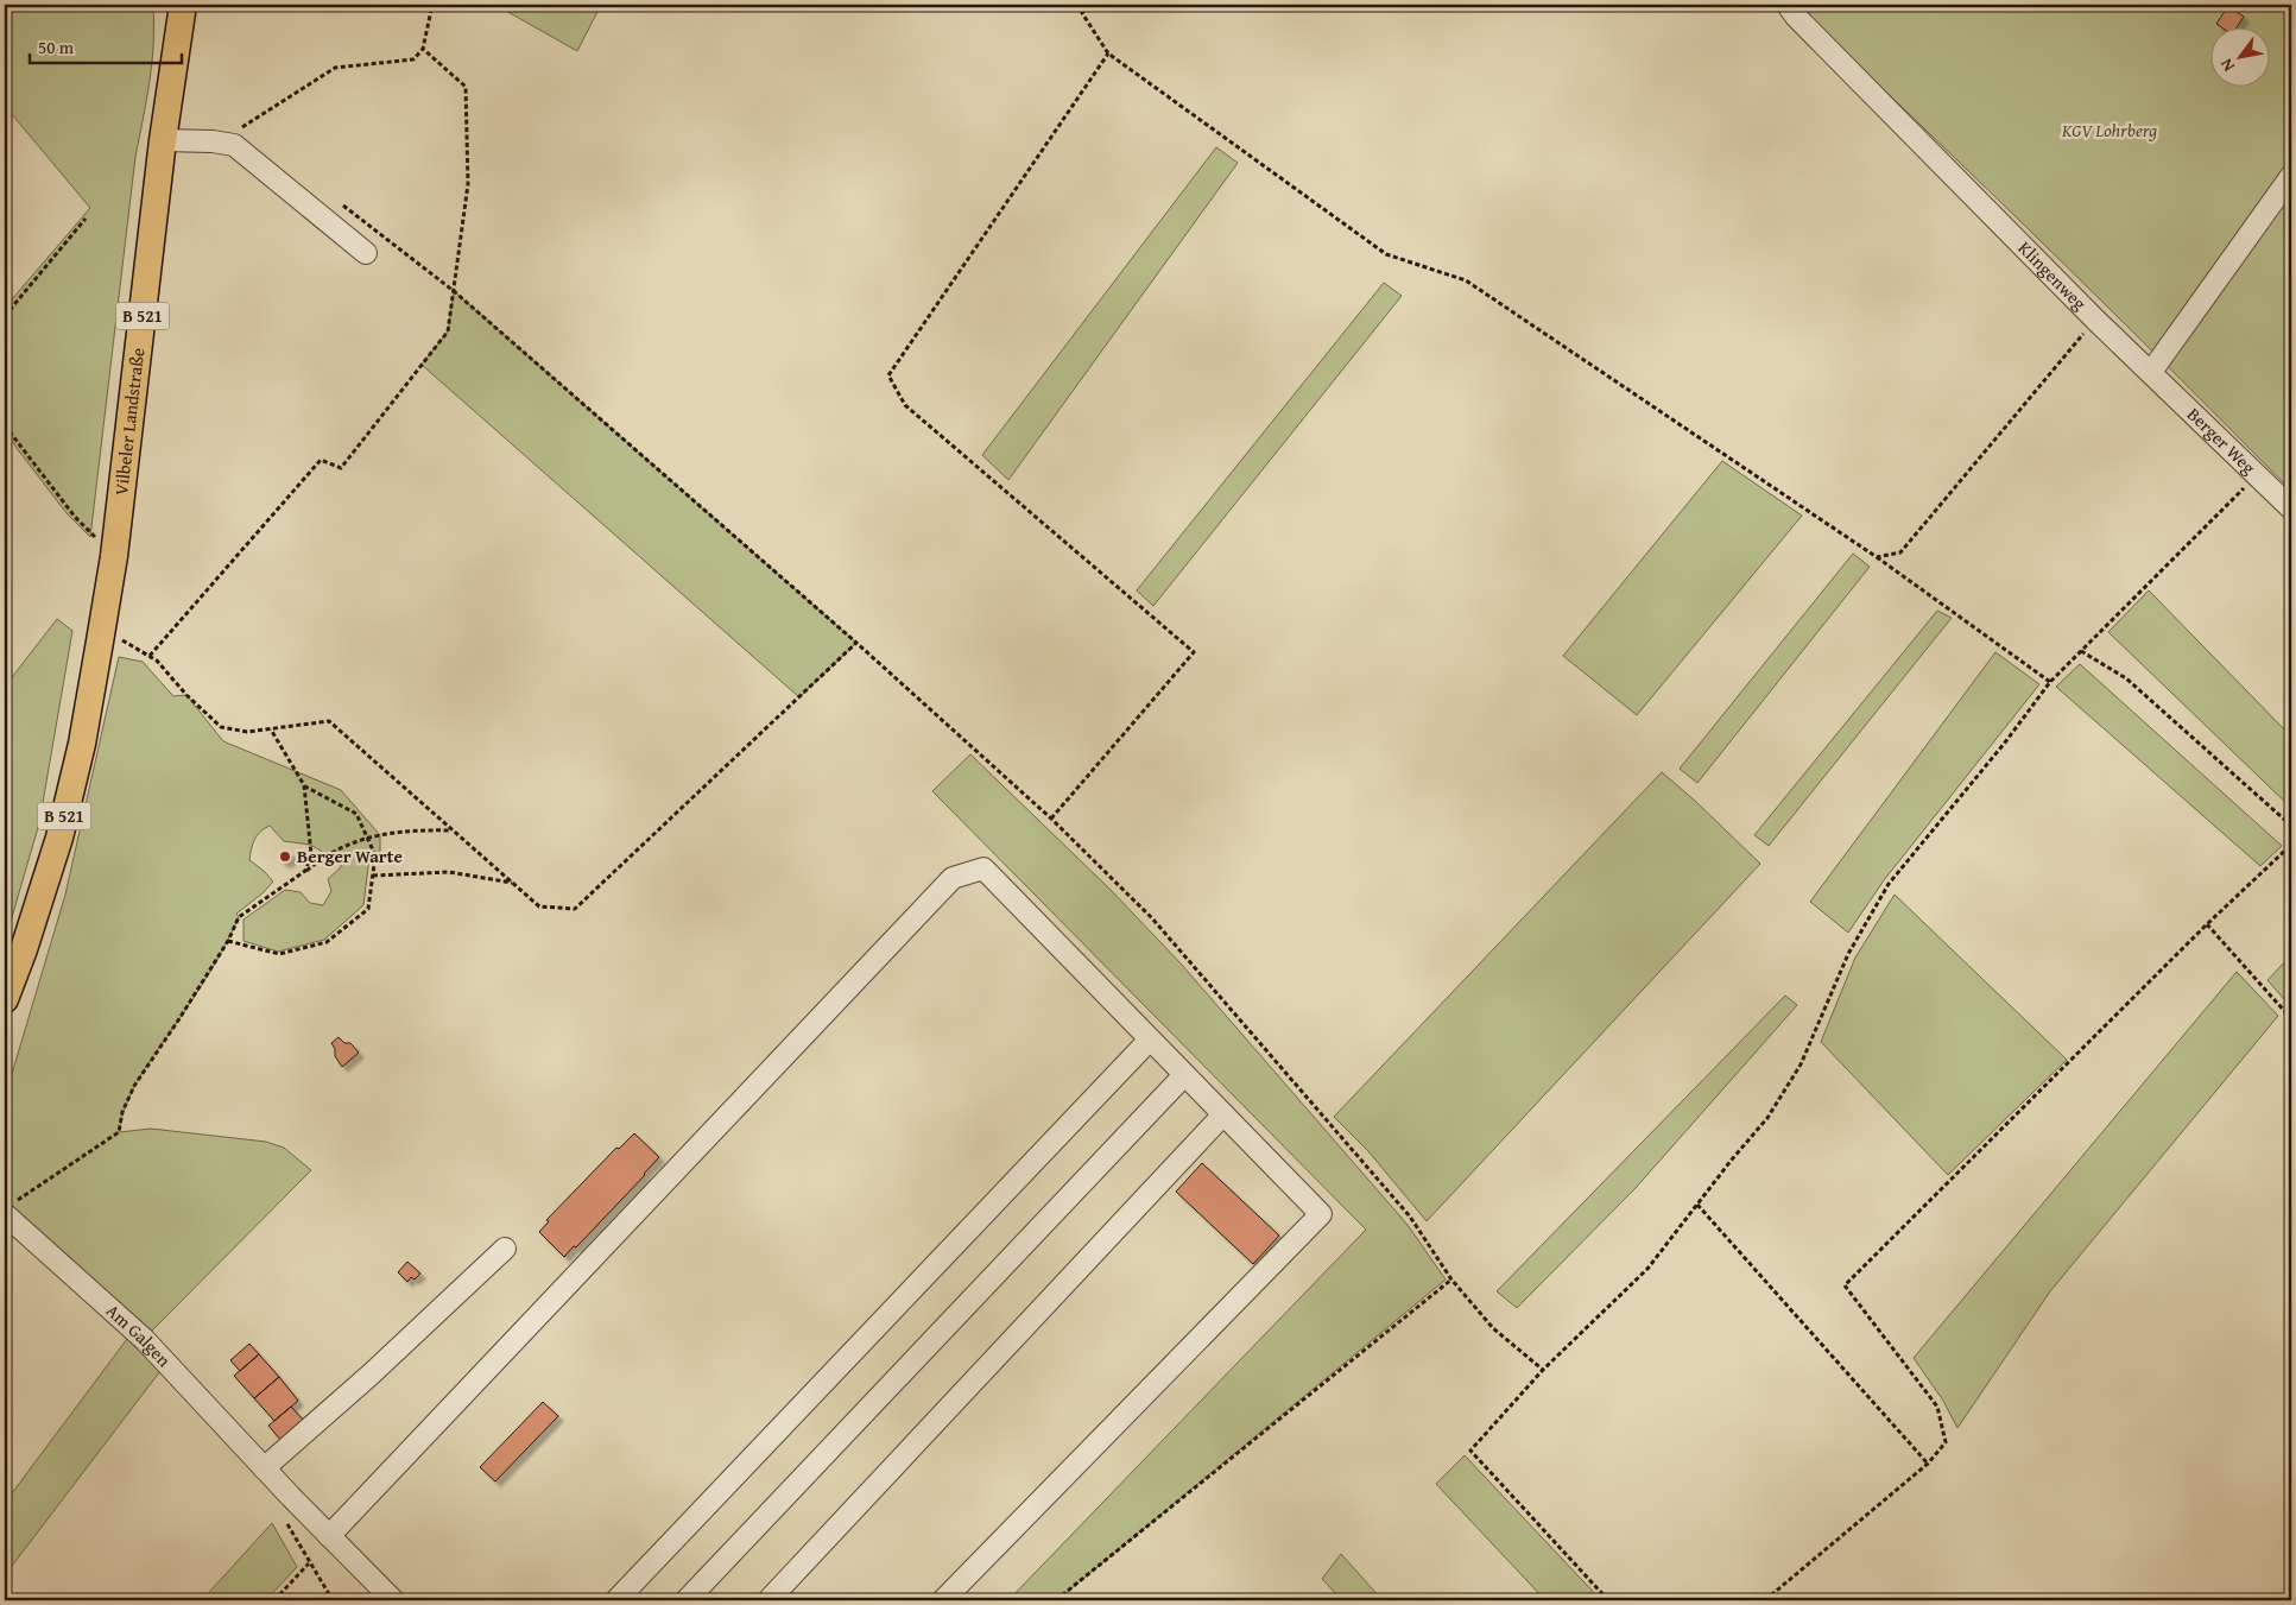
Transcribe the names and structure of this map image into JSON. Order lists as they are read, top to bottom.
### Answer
{
  "streets": {
    "main road": ["B 521", "Vilbeler Landstraße"],
    "street": ["Klingenweg", "Berger Weg", "Am Galgen"]
  },
  "crossings": [
    ["Klingenweg", "Berger Weg"],
    ["B 521", "Vilbeler Landstraße"]
  ],
  "parks": ["KGV Lohrberg"],
  "places": ["Berger Warte"],
  "scale_bar": "50 m",
  "north": "bottom left"
}
